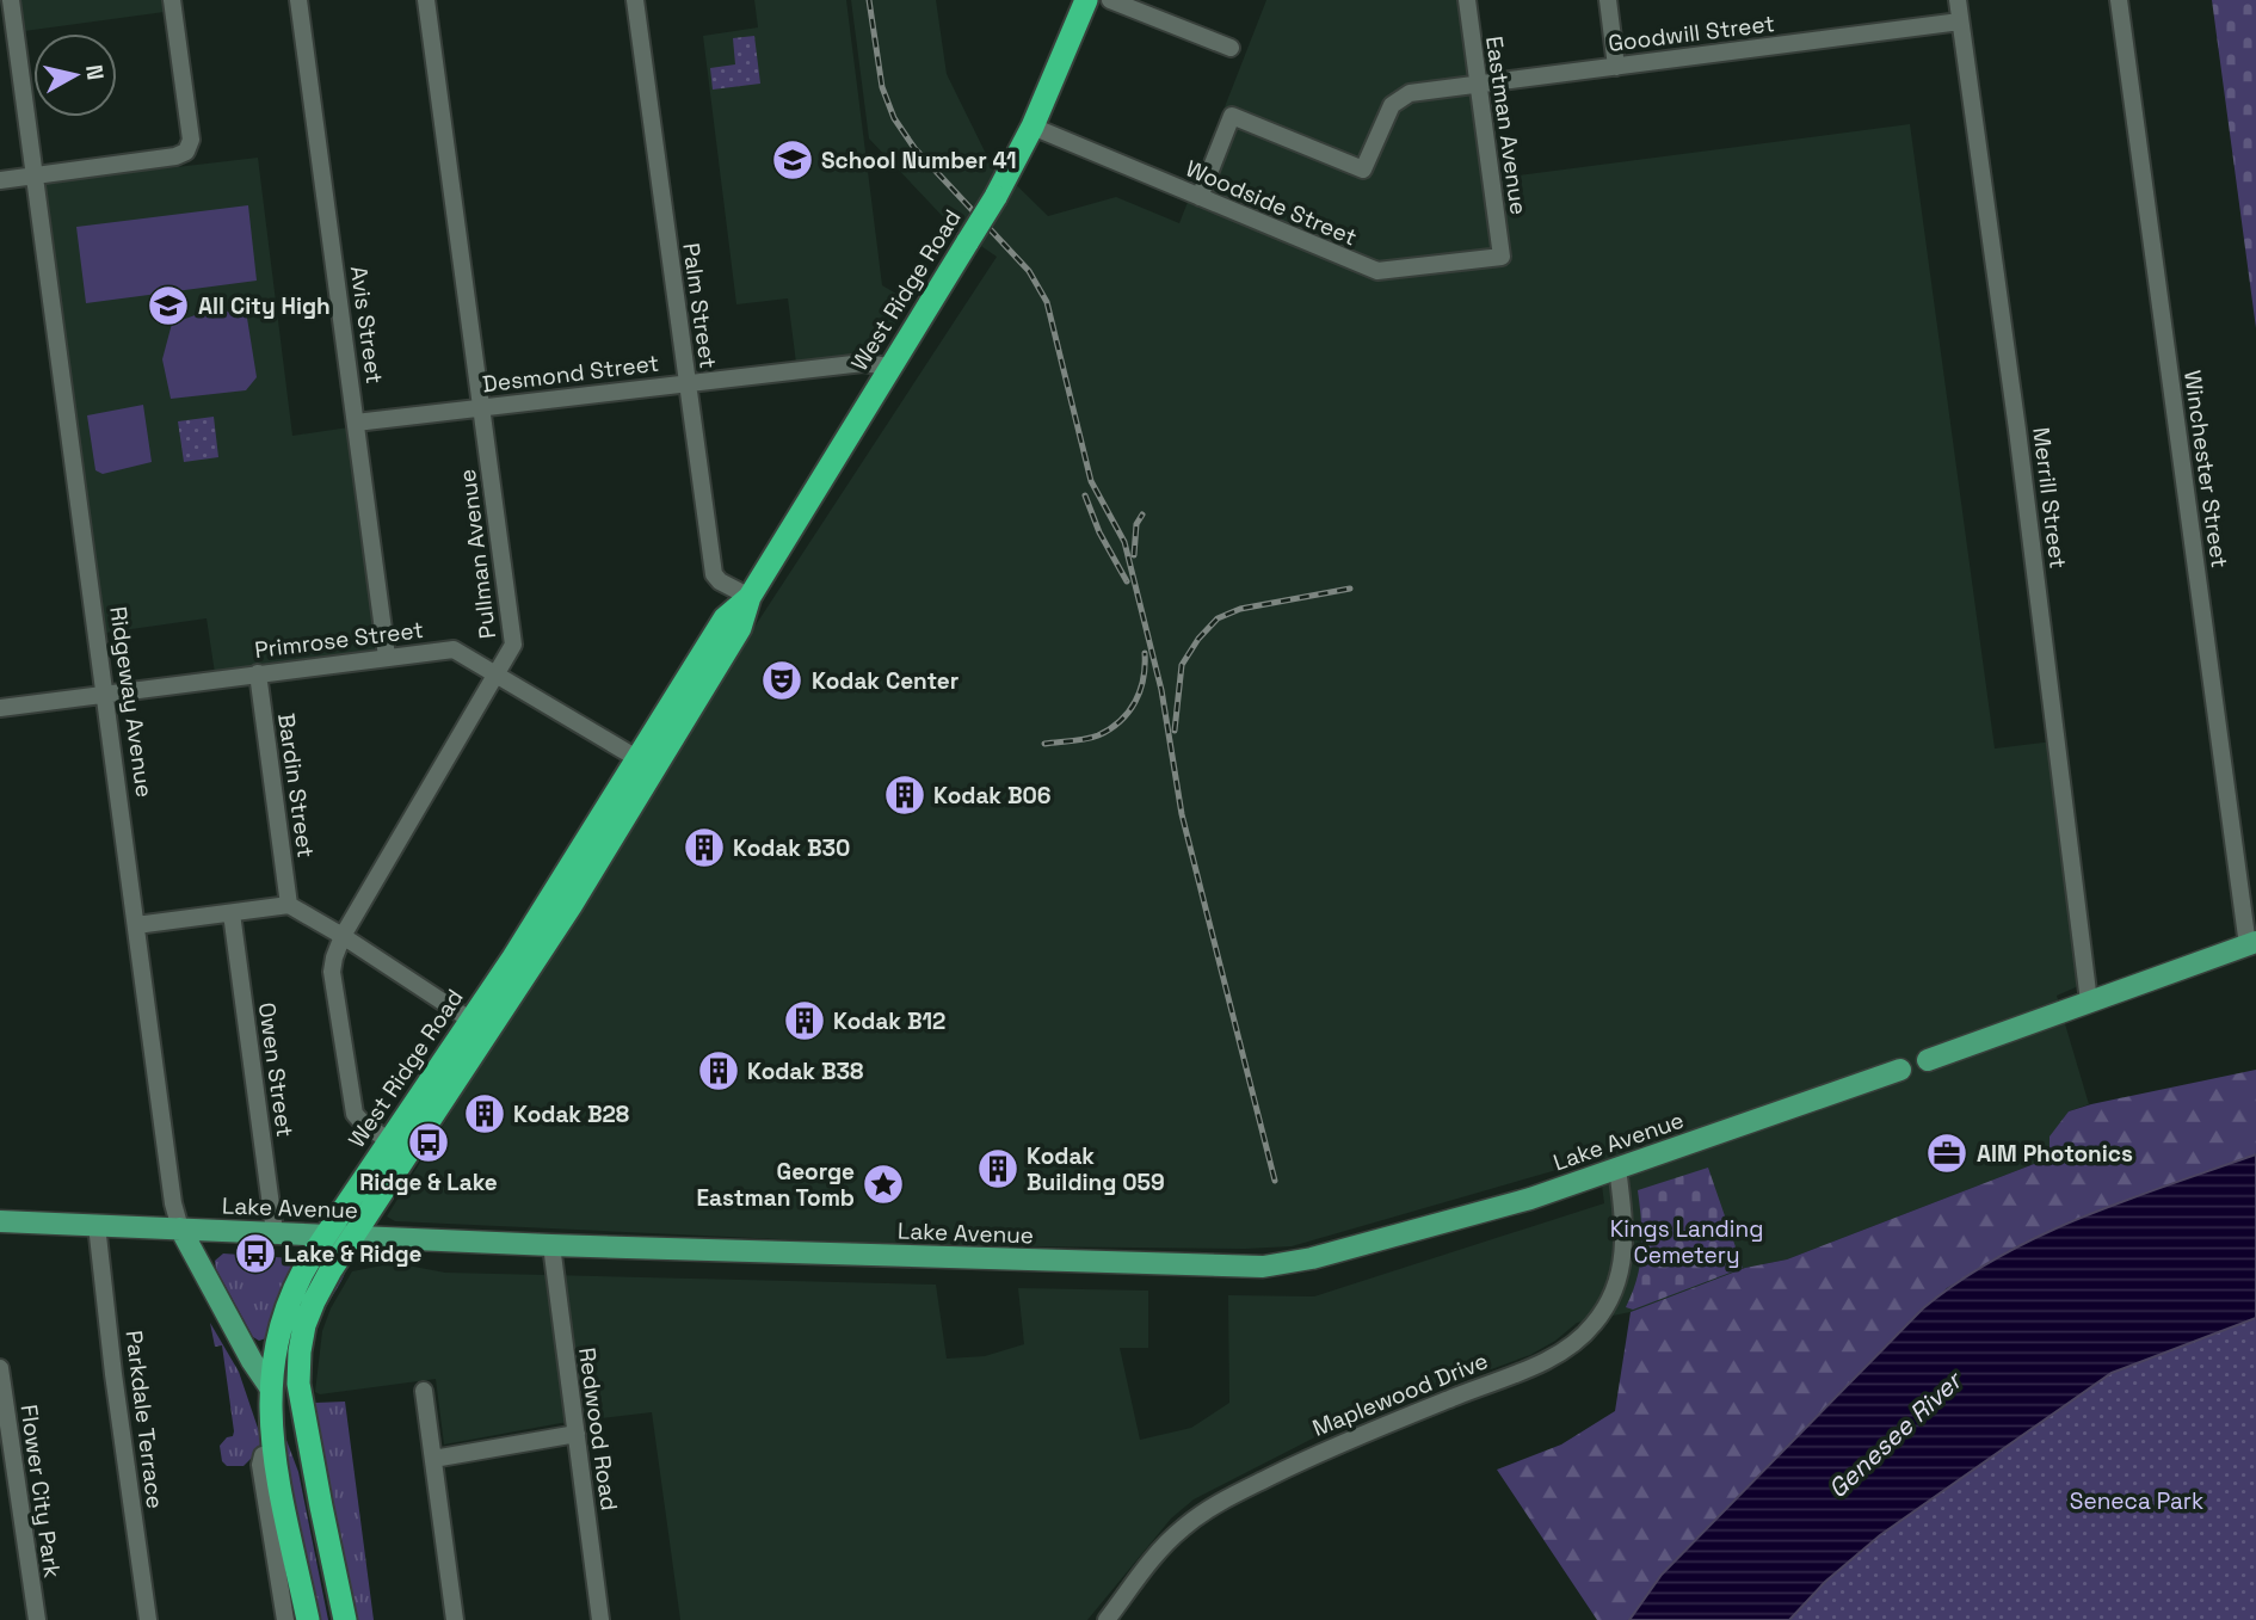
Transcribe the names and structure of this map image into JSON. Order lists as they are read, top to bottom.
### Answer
{
  "streets": {
    "highway": ["West Ridge Road"],
    "main road": ["Ridgeway Avenue", "Lake Avenue"],
    "street": [
      "Goodwill Street",
      "Eastman Avenue",
      "Woodside Street",
      "Palm Street",
      "Avis Street",
      "Desmond Street",
      "Winchester Street",
      "Merrill Street",
      "Pullman Avenue",
      "Primrose Street",
      "Bardin Street",
      "Owen Street",
      "Maplewood Drive",
      "Parkdale Terrace",
      "Redwood Road",
      "Flower City Park"
    ]
  },
  "crossings": [
    ["Goodwill Street", "Eastman Avenue"],
    ["Goodwill Street", "Woodside Street"],
    ["Goodwill Street", "Merrill Street"],
    ["Eastman Avenue", "Woodside Street"],
    ["Woodside Street", "West Ridge Road"],
    ["West Ridge Road", "Palm Street"],
    ["West Ridge Road", "Desmond Street"],
    ["West Ridge Road", "Pullman Avenue"],
    ["West Ridge Road", "Primrose Street"],
    ["West Ridge Road", "Ridgeway Avenue"],
    ["West Ridge Road", "Lake Avenue"],
    ["Palm Street", "Desmond Street"],
    ["Avis Street", "Desmond Street"],
    ["Avis Street", "Primrose Street"],
    ["Desmond Street", "Pullman Avenue"],
    ["Pullman Avenue", "Primrose Street"],
    ["Primrose Street", "Ridgeway Avenue"],
    ["Primrose Street", "Bardin Street"],
    ["Ridgeway Avenue", "Lake Avenue"],
    ["Owen Street", "Lake Avenue"],
    ["Lake Avenue", "Maplewood Drive"],
    ["Lake Avenue", "Parkdale Terrace"],
    ["Lake Avenue", "Redwood Road"]
  ],
  "water": ["Genesee River"],
  "parks": ["Kings Landing Cemetery", "Seneca Park"],
  "places": {
    "school or university": ["School Number 41", "All City High"],
    "theatre": ["Kodak Center"],
    "building": [
      "Kodak B06",
      "Kodak B30",
      "Kodak B12",
      "Kodak B38",
      "Kodak B28",
      "Kodak Building 059"
    ],
    "bus stop": ["Ridge & Lake", "Lake & Ridge"],
    "office": ["AIM Photonics"],
    "place": ["George Eastman Tomb"]
  },
  "north": "right"
}
